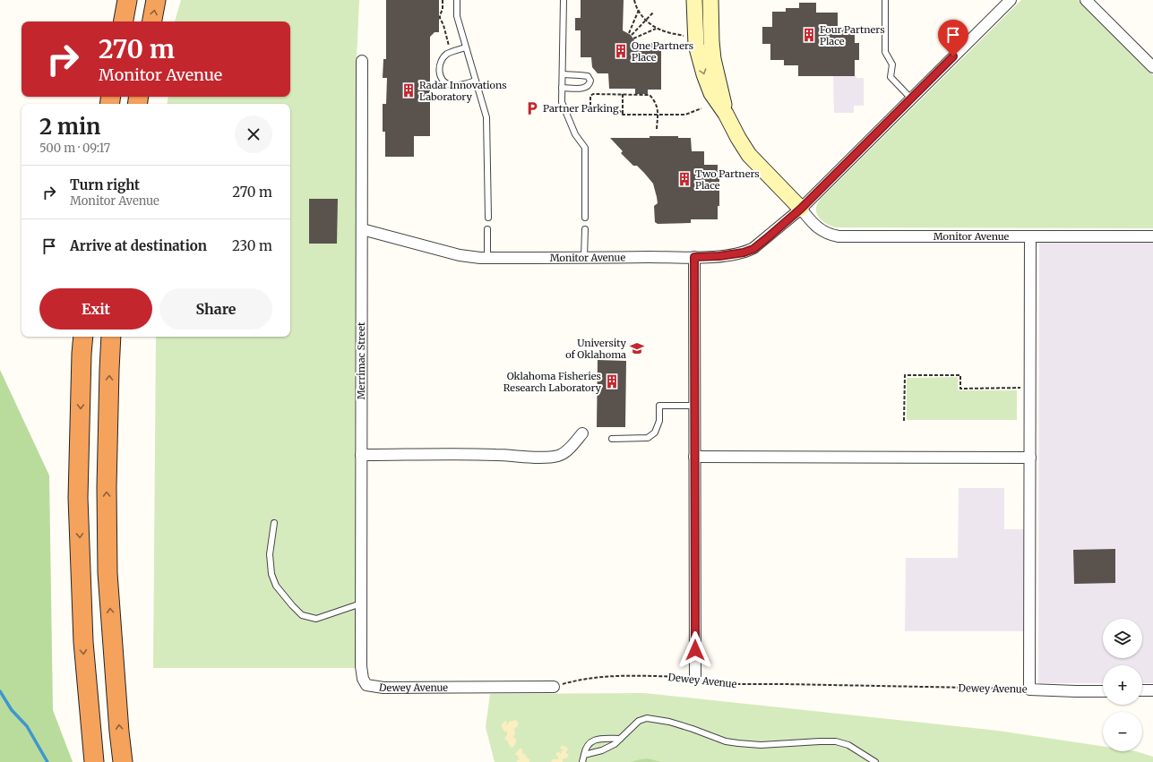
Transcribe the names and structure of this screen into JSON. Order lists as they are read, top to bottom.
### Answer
{
  "streets": {
    "street": ["Monitor Avenue", "Merrimac Street", "Dewey Avenue"]
  },
  "crossings": [
    ["Monitor Avenue", "Merrimac Street"],
    ["Merrimac Street", "Dewey Avenue"]
  ],
  "places": {
    "building": [
      "Four Partners Place",
      "One Partners Place",
      "Radar Innovations Laboratory",
      "Two Partners Place",
      "Oklahoma Fisheries Research Laboratory"
    ],
    "parking": ["Partner Parking"],
    "school or university": ["University of Oklahoma"]
  },
  "page": {
    "turn": ["270 m", "Monitor Avenue"],
    "heading": ["2 min", "500 m · 09:17"],
    "list": [
      {
        "name": "Turn right",
        "note": "Monitor Avenue",
        "value": "270 m"
      },
      {
        "name": "Arrive at destination",
        "value": "230 m"
      }
    ],
    "buttons": ["Exit", "Share"],
    "map_buttons": ["+", "−"]
  }
}
